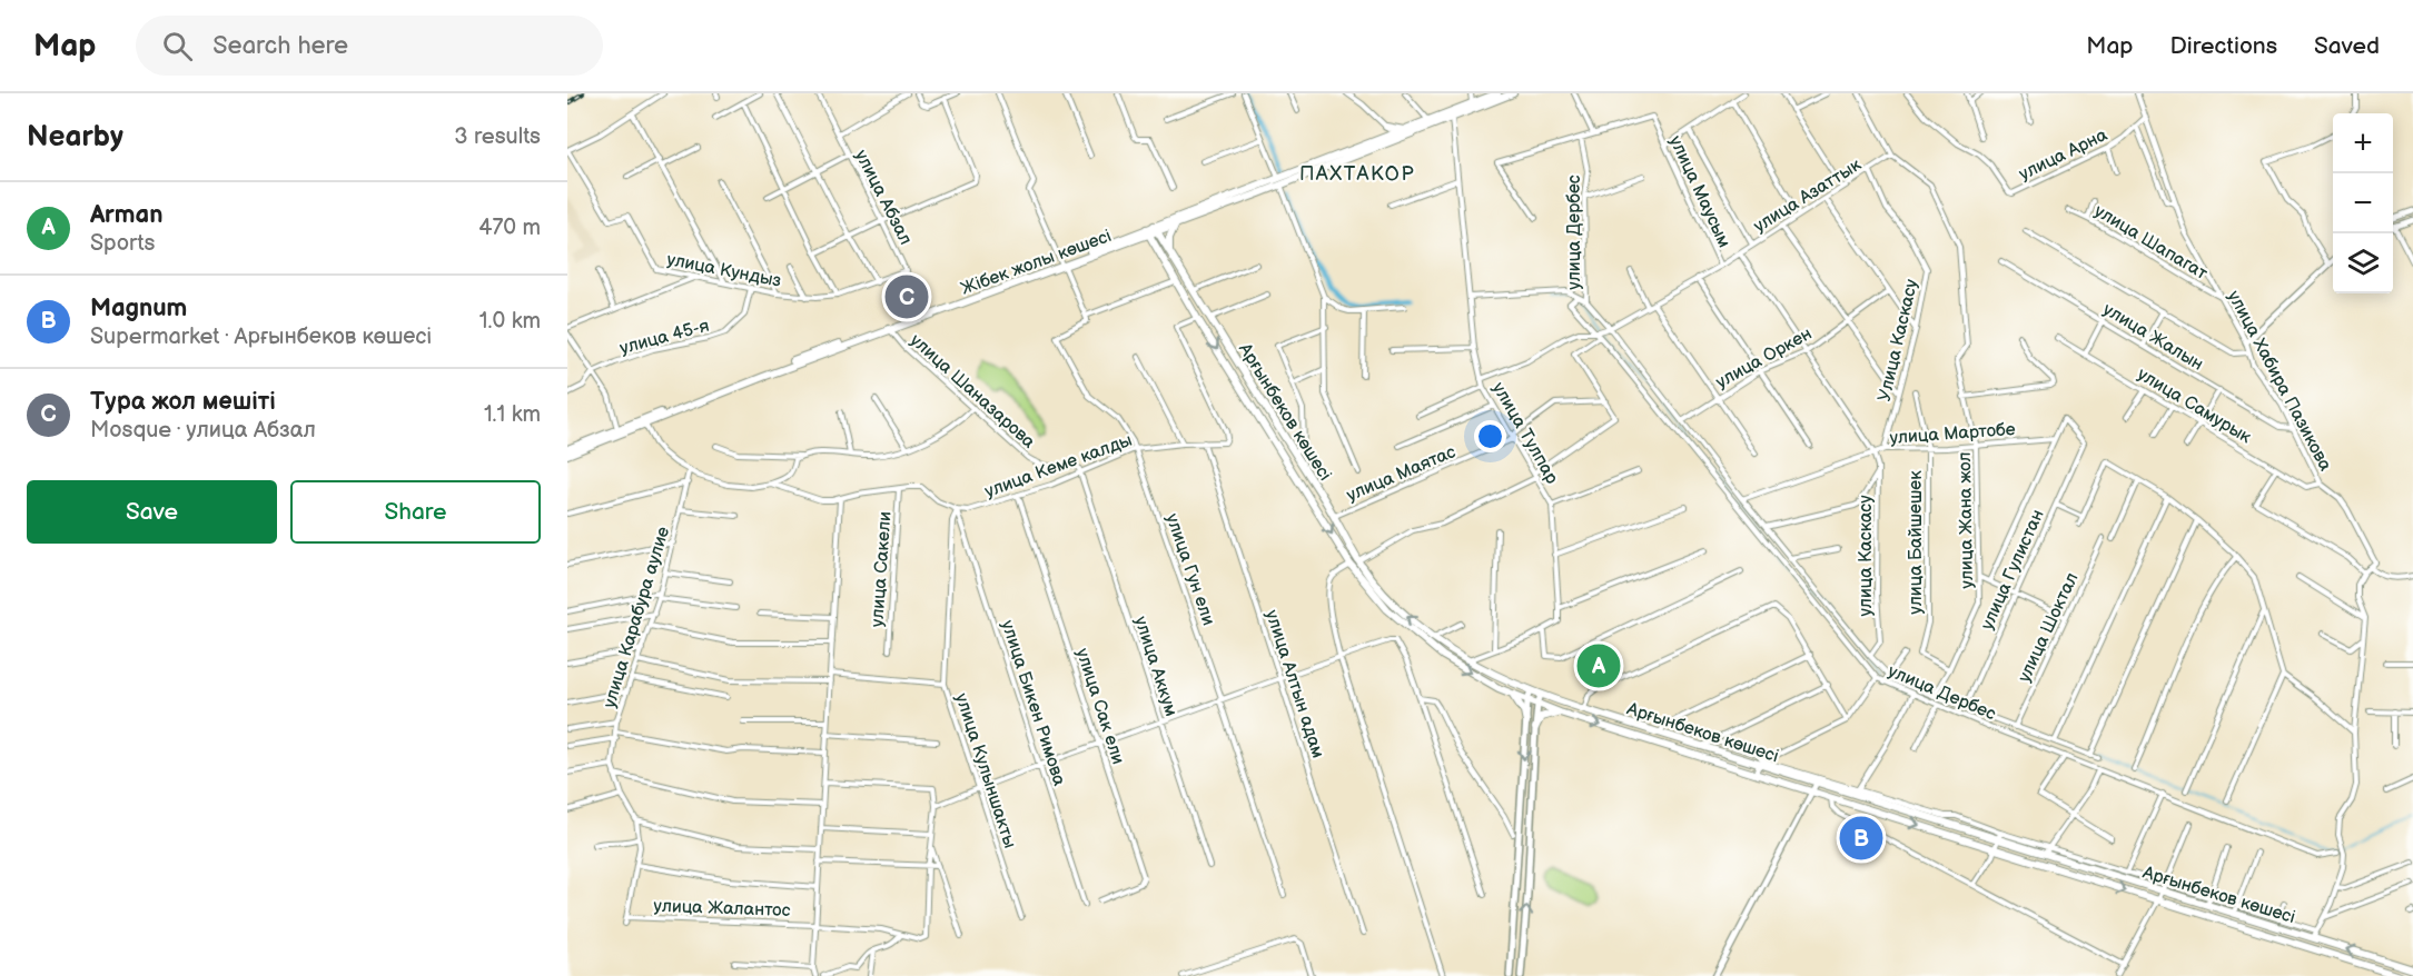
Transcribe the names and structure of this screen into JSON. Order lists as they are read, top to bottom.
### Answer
{
  "streets": {
    "main road": ["Жібек жолы көшесі", "Арғынбеков көшесі"],
    "street": [
      "улица Арна",
      "улица Маусым",
      "улица Азаттык",
      "улица Абзал",
      "улица Дербес",
      "улица Шапагат",
      "улица Кундыз",
      "улица 45-я",
      "улица Жалын",
      "Улица Каскасу",
      "улица Оркен",
      "улица Хабира Пазикова",
      "улица Шаназарова",
      "улица Самурык",
      "улица Тулпар",
      "улица Мартобе",
      "улица Кеме калды",
      "улица Маятас",
      "улица Жана жол",
      "улица Байшешек",
      "улица Каскасу",
      "улица Сакели",
      "улица Гун ели",
      "улица Гулистан",
      "улица Карабура аулие",
      "улица Шоктал",
      "улица Аккум",
      "улица Алтын адам",
      "улица Бикен Римова",
      "улица Сак ели",
      "улица Кулыншакты",
      "улица Жалантос"
    ]
  },
  "crossings": [
    ["улица Арна", "улица Хабира Пазикова"],
    ["улица Маусым", "улица Азаттык"],
    ["улица Маусым", "улица Дербес"],
    ["улица Азаттык", "улица Дербес"],
    ["улица Азаттык", "Улица Каскасу"],
    ["улица Азаттык", "улица Тулпар"],
    ["улица Азаттык", "улица Жана жол"],
    ["улица Абзал", "Жібек жолы көшесі"],
    ["улица Абзал", "улица Кундыз"],
    ["улица Дербес", "улица Оркен"],
    ["улица Дербес", "улица Мартобе"],
    ["улица Дербес", "улица Жана жол"],
    ["улица Дербес", "улица Каскасу"],
    ["улица Дербес", "улица Гулистан"],
    ["улица Дербес", "улица Шоктал"],
    ["улица Шапагат", "улица Хабира Пазикова"],
    ["Жібек жолы көшесі", "улица Шаназарова"],
    ["Жібек жолы көшесі", "Арғынбеков көшесі"],
    ["Жібек жолы көшесі", "улица Тулпар"],
    ["улица Кундыз", "улица 45-я"],
    ["улица Жалын", "улица Хабира Пазикова"],
    ["Улица Каскасу", "улица Мартобе"],
    ["улица Хабира Пазикова", "улица Самурык"],
    ["улица Шаназарова", "улица Кеме калды"],
    ["улица Шаназарова", "улица Аккум"],
    ["Арғынбеков көшесі", "улица Кеме калды"],
    ["Арғынбеков көшесі", "улица Маятас"],
    ["улица Тулпар", "улица Маятас"],
    ["улица Мартобе", "улица Жана жол"],
    ["улица Мартобе", "улица Байшешек"],
    ["улица Мартобе", "улица Каскасу"],
    ["улица Мартобе", "улица Гулистан"],
    ["улица Кеме калды", "улица Гун ели"],
    ["улица Кеме калды", "улица Аккум"],
    ["улица Кеме калды", "улица Алтын адам"],
    ["улица Кеме калды", "улица Бикен Римова"],
    ["улица Кеме калды", "улица Сак ели"],
    ["улица Кеме калды", "улица Кулыншакты"],
    ["улица Жана жол", "улица Байшешек"],
    ["улица Карабура аулие", "улица Жалантос"],
    ["улица Бикен Римова", "улица Кулыншакты"]
  ],
  "districts": ["ПАХТАКОР"],
  "page": {
    "header": "Map",
    "search": "Search here",
    "nav": ["Map", "Directions", "Saved"],
    "heading": ["Nearby", "3 results"],
    "map_buttons": ["+", "−"],
    "list": [
      {
        "mark": "A",
        "name": "Arman",
        "note": "Sports",
        "value": "470 m"
      },
      {
        "mark": "B",
        "name": "Magnum",
        "note": "Supermarket · Арғынбеков көшесі",
        "value": "1.0 km"
      },
      {
        "mark": "C",
        "name": "Тура жол мешіті",
        "note": "Mosque · улица Абзал",
        "value": "1.1 km"
      }
    ],
    "pins": ["C", "A", "B"],
    "buttons": ["Save", "Share"]
  }
}
